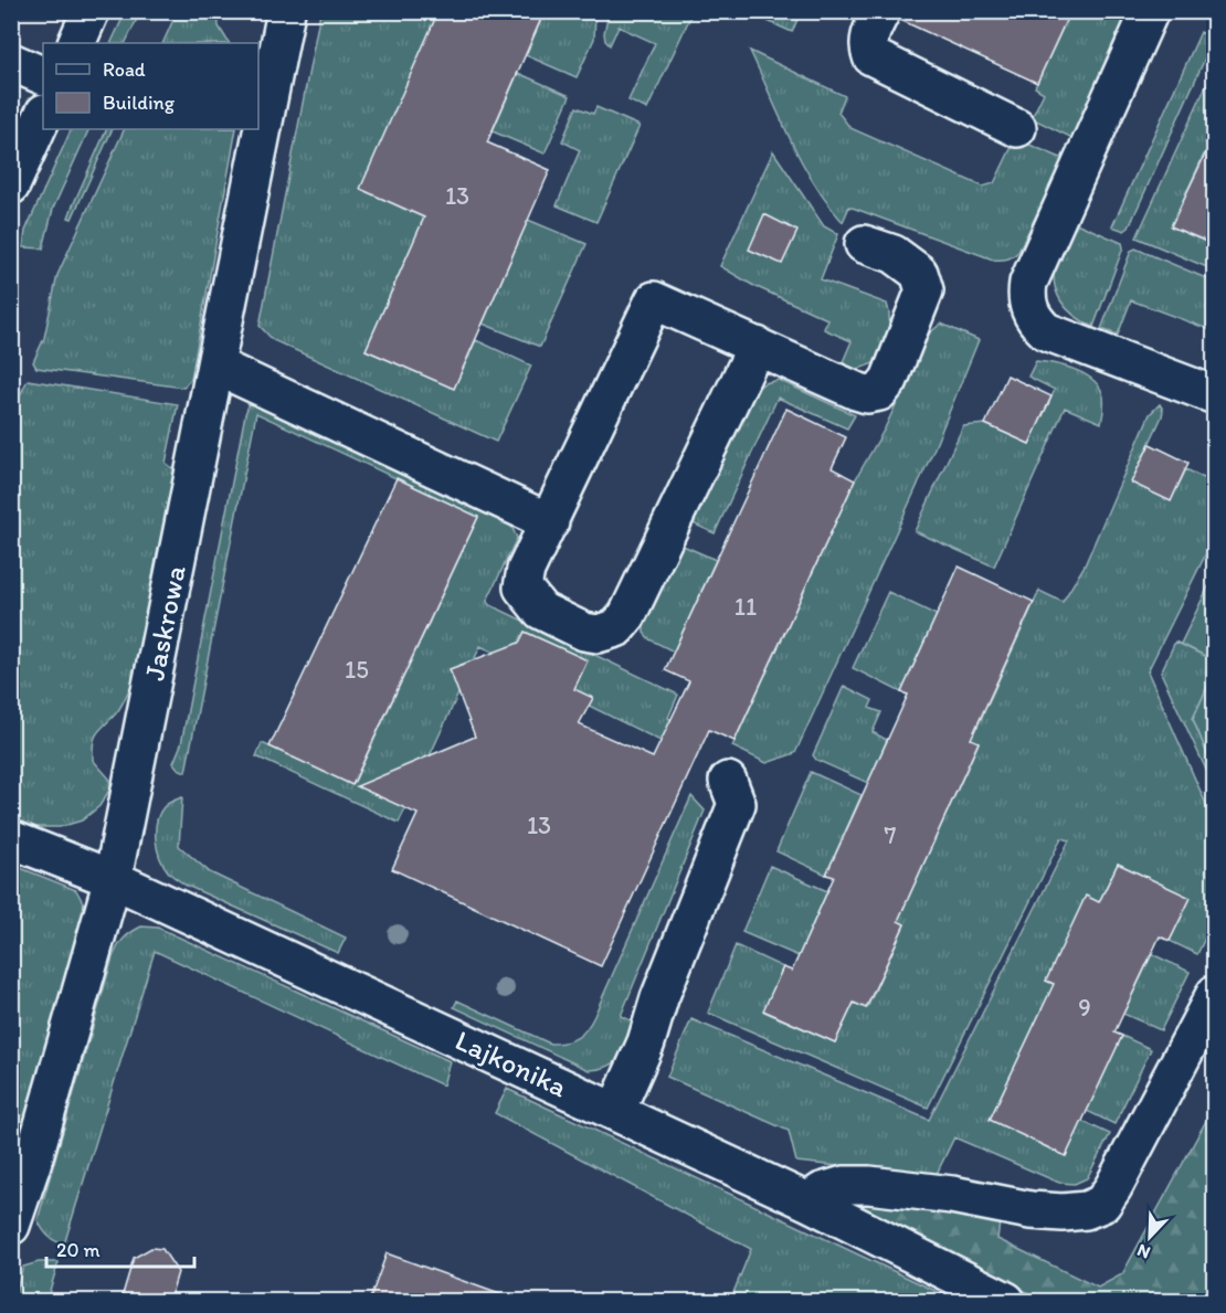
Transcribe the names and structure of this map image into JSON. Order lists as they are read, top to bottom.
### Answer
{
  "streets": {
    "street": ["Jaskrowa", "Lajkonika"]
  },
  "crossings": [
    ["Jaskrowa", "Lajkonika"]
  ],
  "house_numbers": [
    "13",
    "11",
    "15",
    "13",
    "7",
    "9"
  ],
  "legend": ["Road", "Building"],
  "scale_bar": "20 m",
  "north": "bottom left"
}
